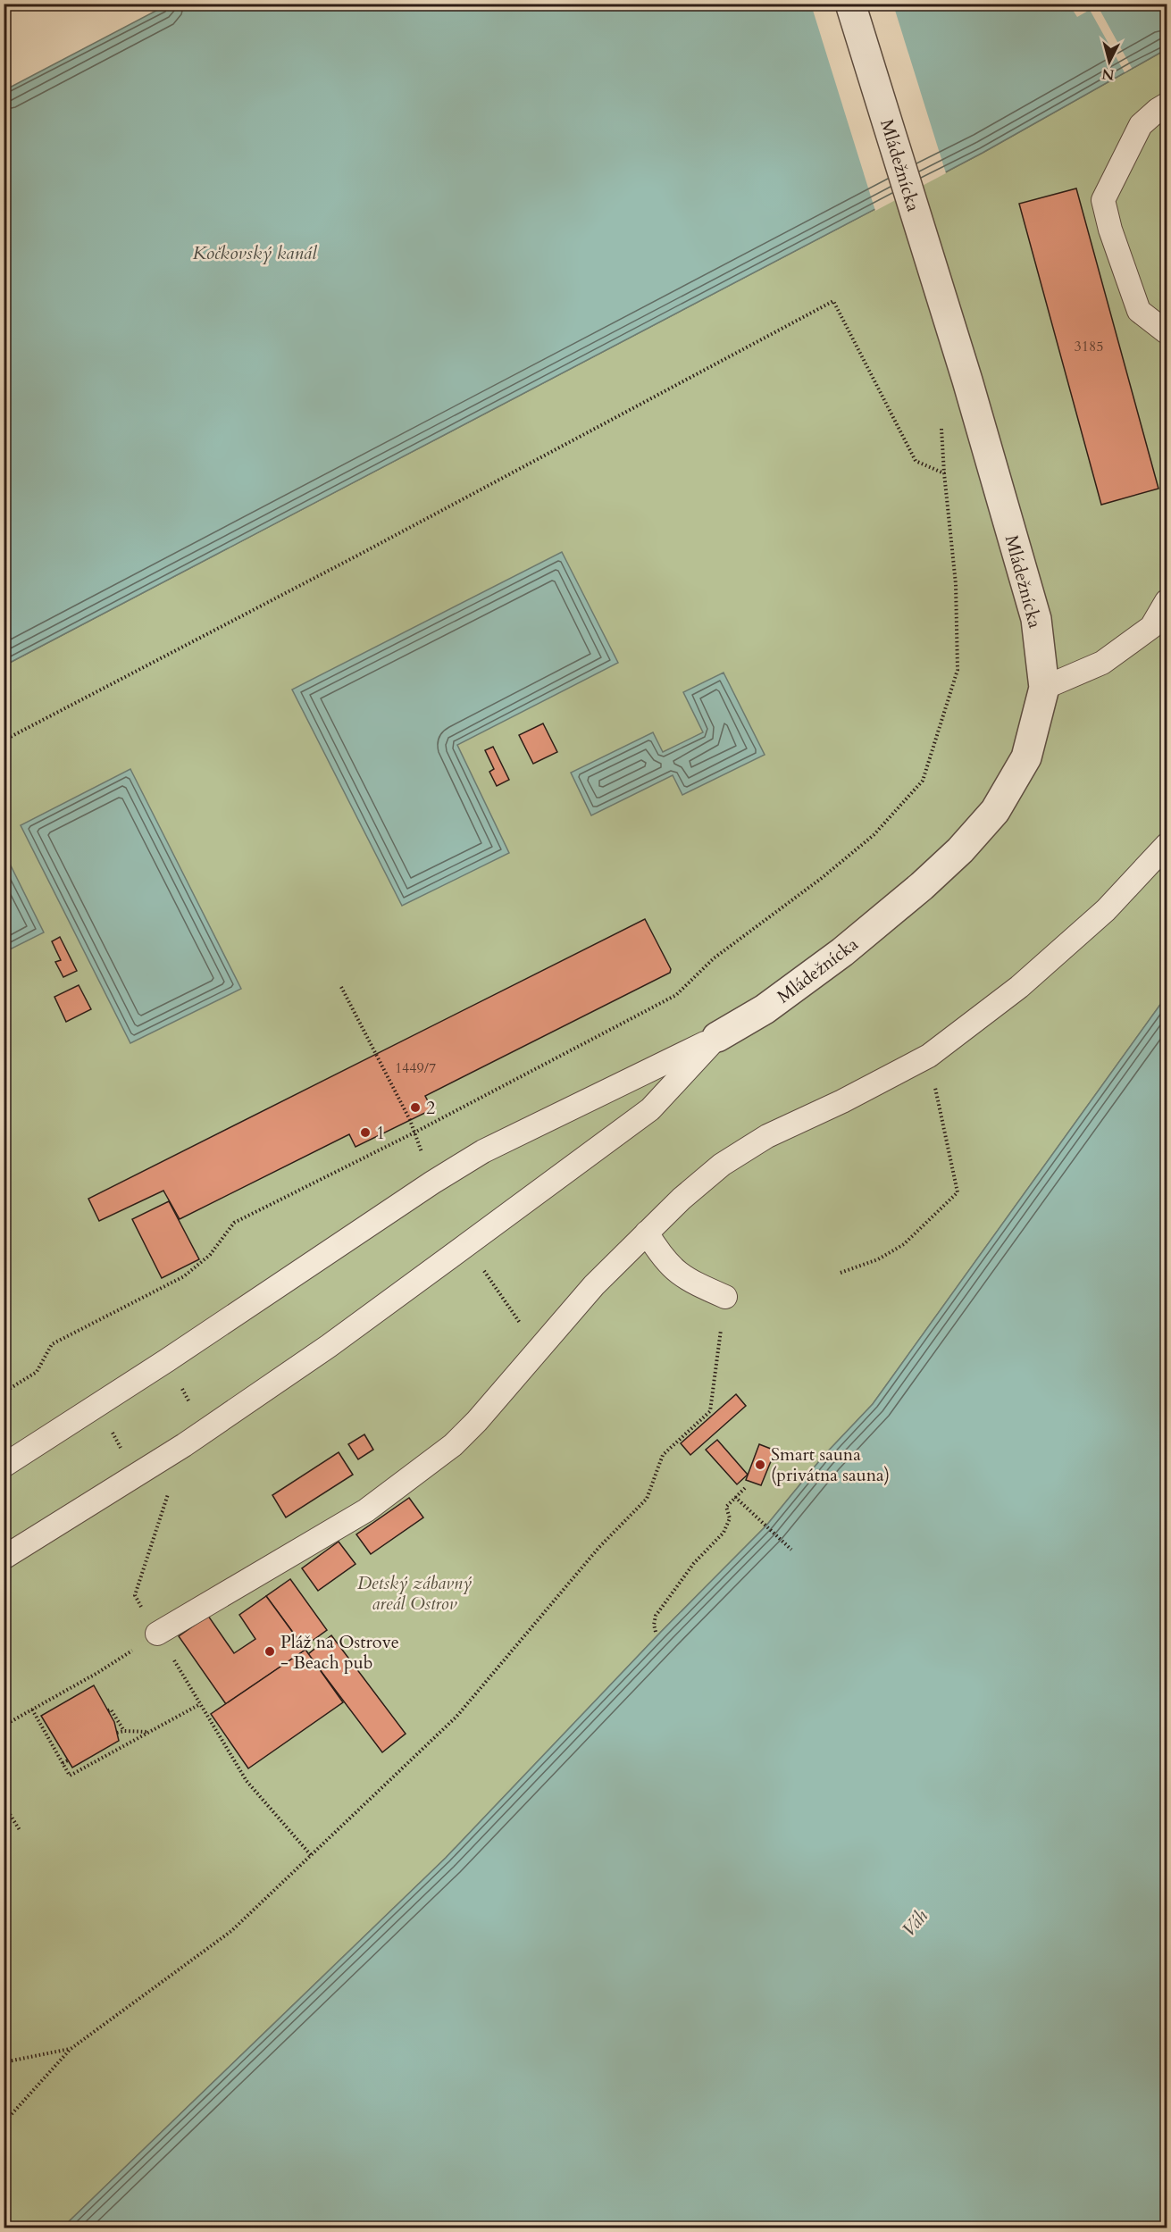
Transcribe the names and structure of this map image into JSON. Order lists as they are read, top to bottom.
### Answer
{
  "streets": {
    "street": ["Mládežnícka"]
  },
  "water": ["Kočkovský kanál", "Váh"],
  "parks": ["Detský zábavný areál Ostrov"],
  "places": [
    "2",
    "1",
    "Smart sauna (privátna sauna)",
    "Pláž na Ostrove - Beach pub"
  ],
  "house_numbers": ["3185", "1449/7"],
  "north": "bottom"
}
